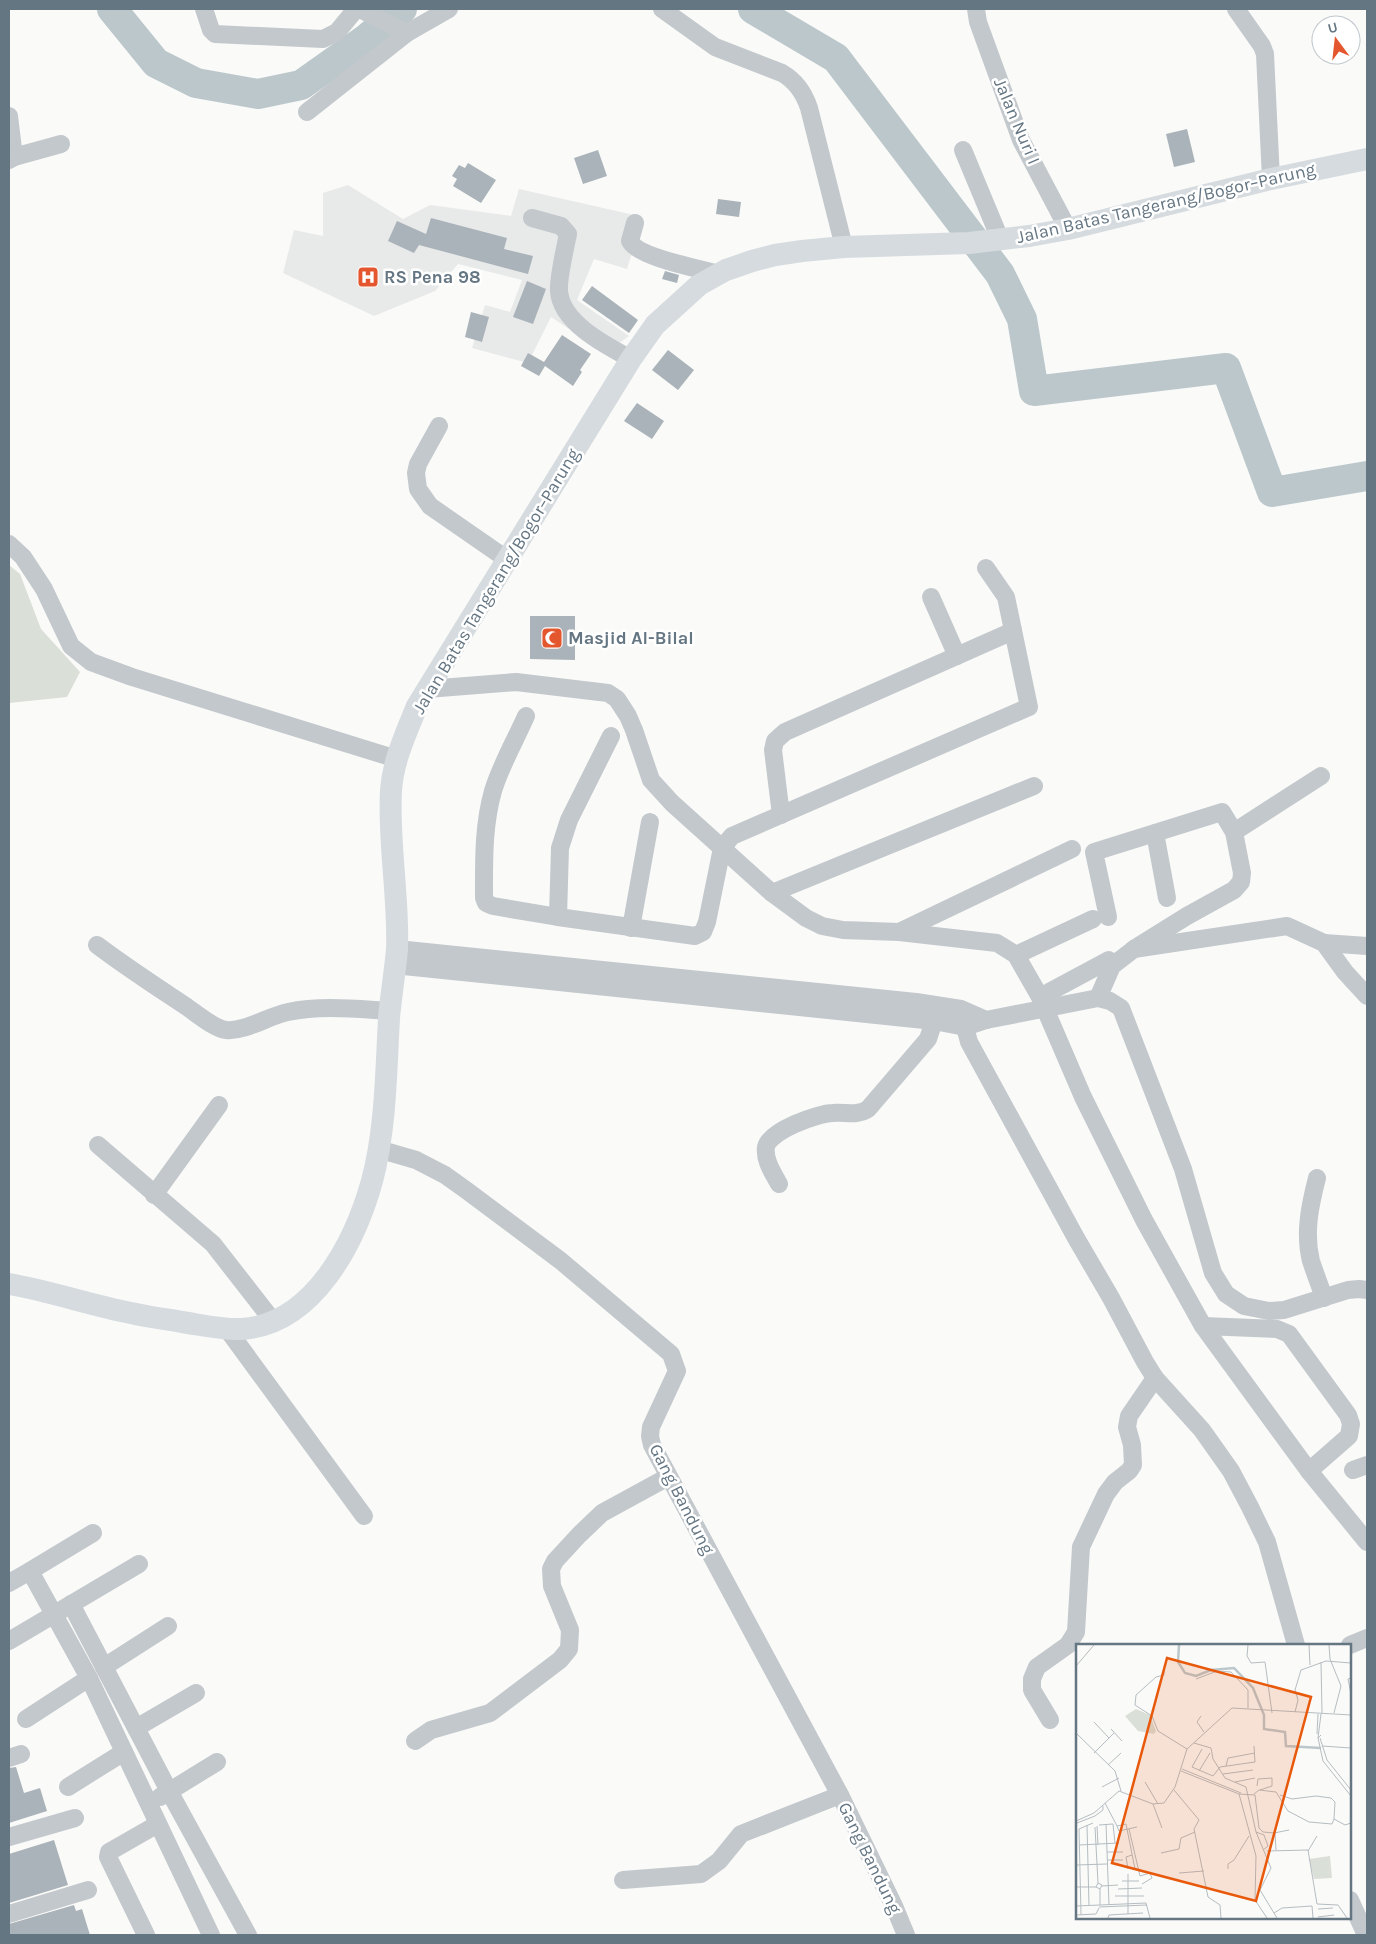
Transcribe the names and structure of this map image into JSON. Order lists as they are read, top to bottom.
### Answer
{
  "streets": {
    "main road": ["Jalan Batas Tangerang/Bogor–Parung"],
    "street": ["Jalan Nuri I", "Gang Bandung"]
  },
  "crossings": [
    ["Jalan Nuri I", "Jalan Batas Tangerang/Bogor–Parung"],
    ["Jalan Batas Tangerang/Bogor–Parung", "Gang Bandung"]
  ],
  "places": {
    "hospital": ["RS Pena 98"],
    "mosque": ["Masjid Al-Bilal"]
  },
  "north": "top"
}
